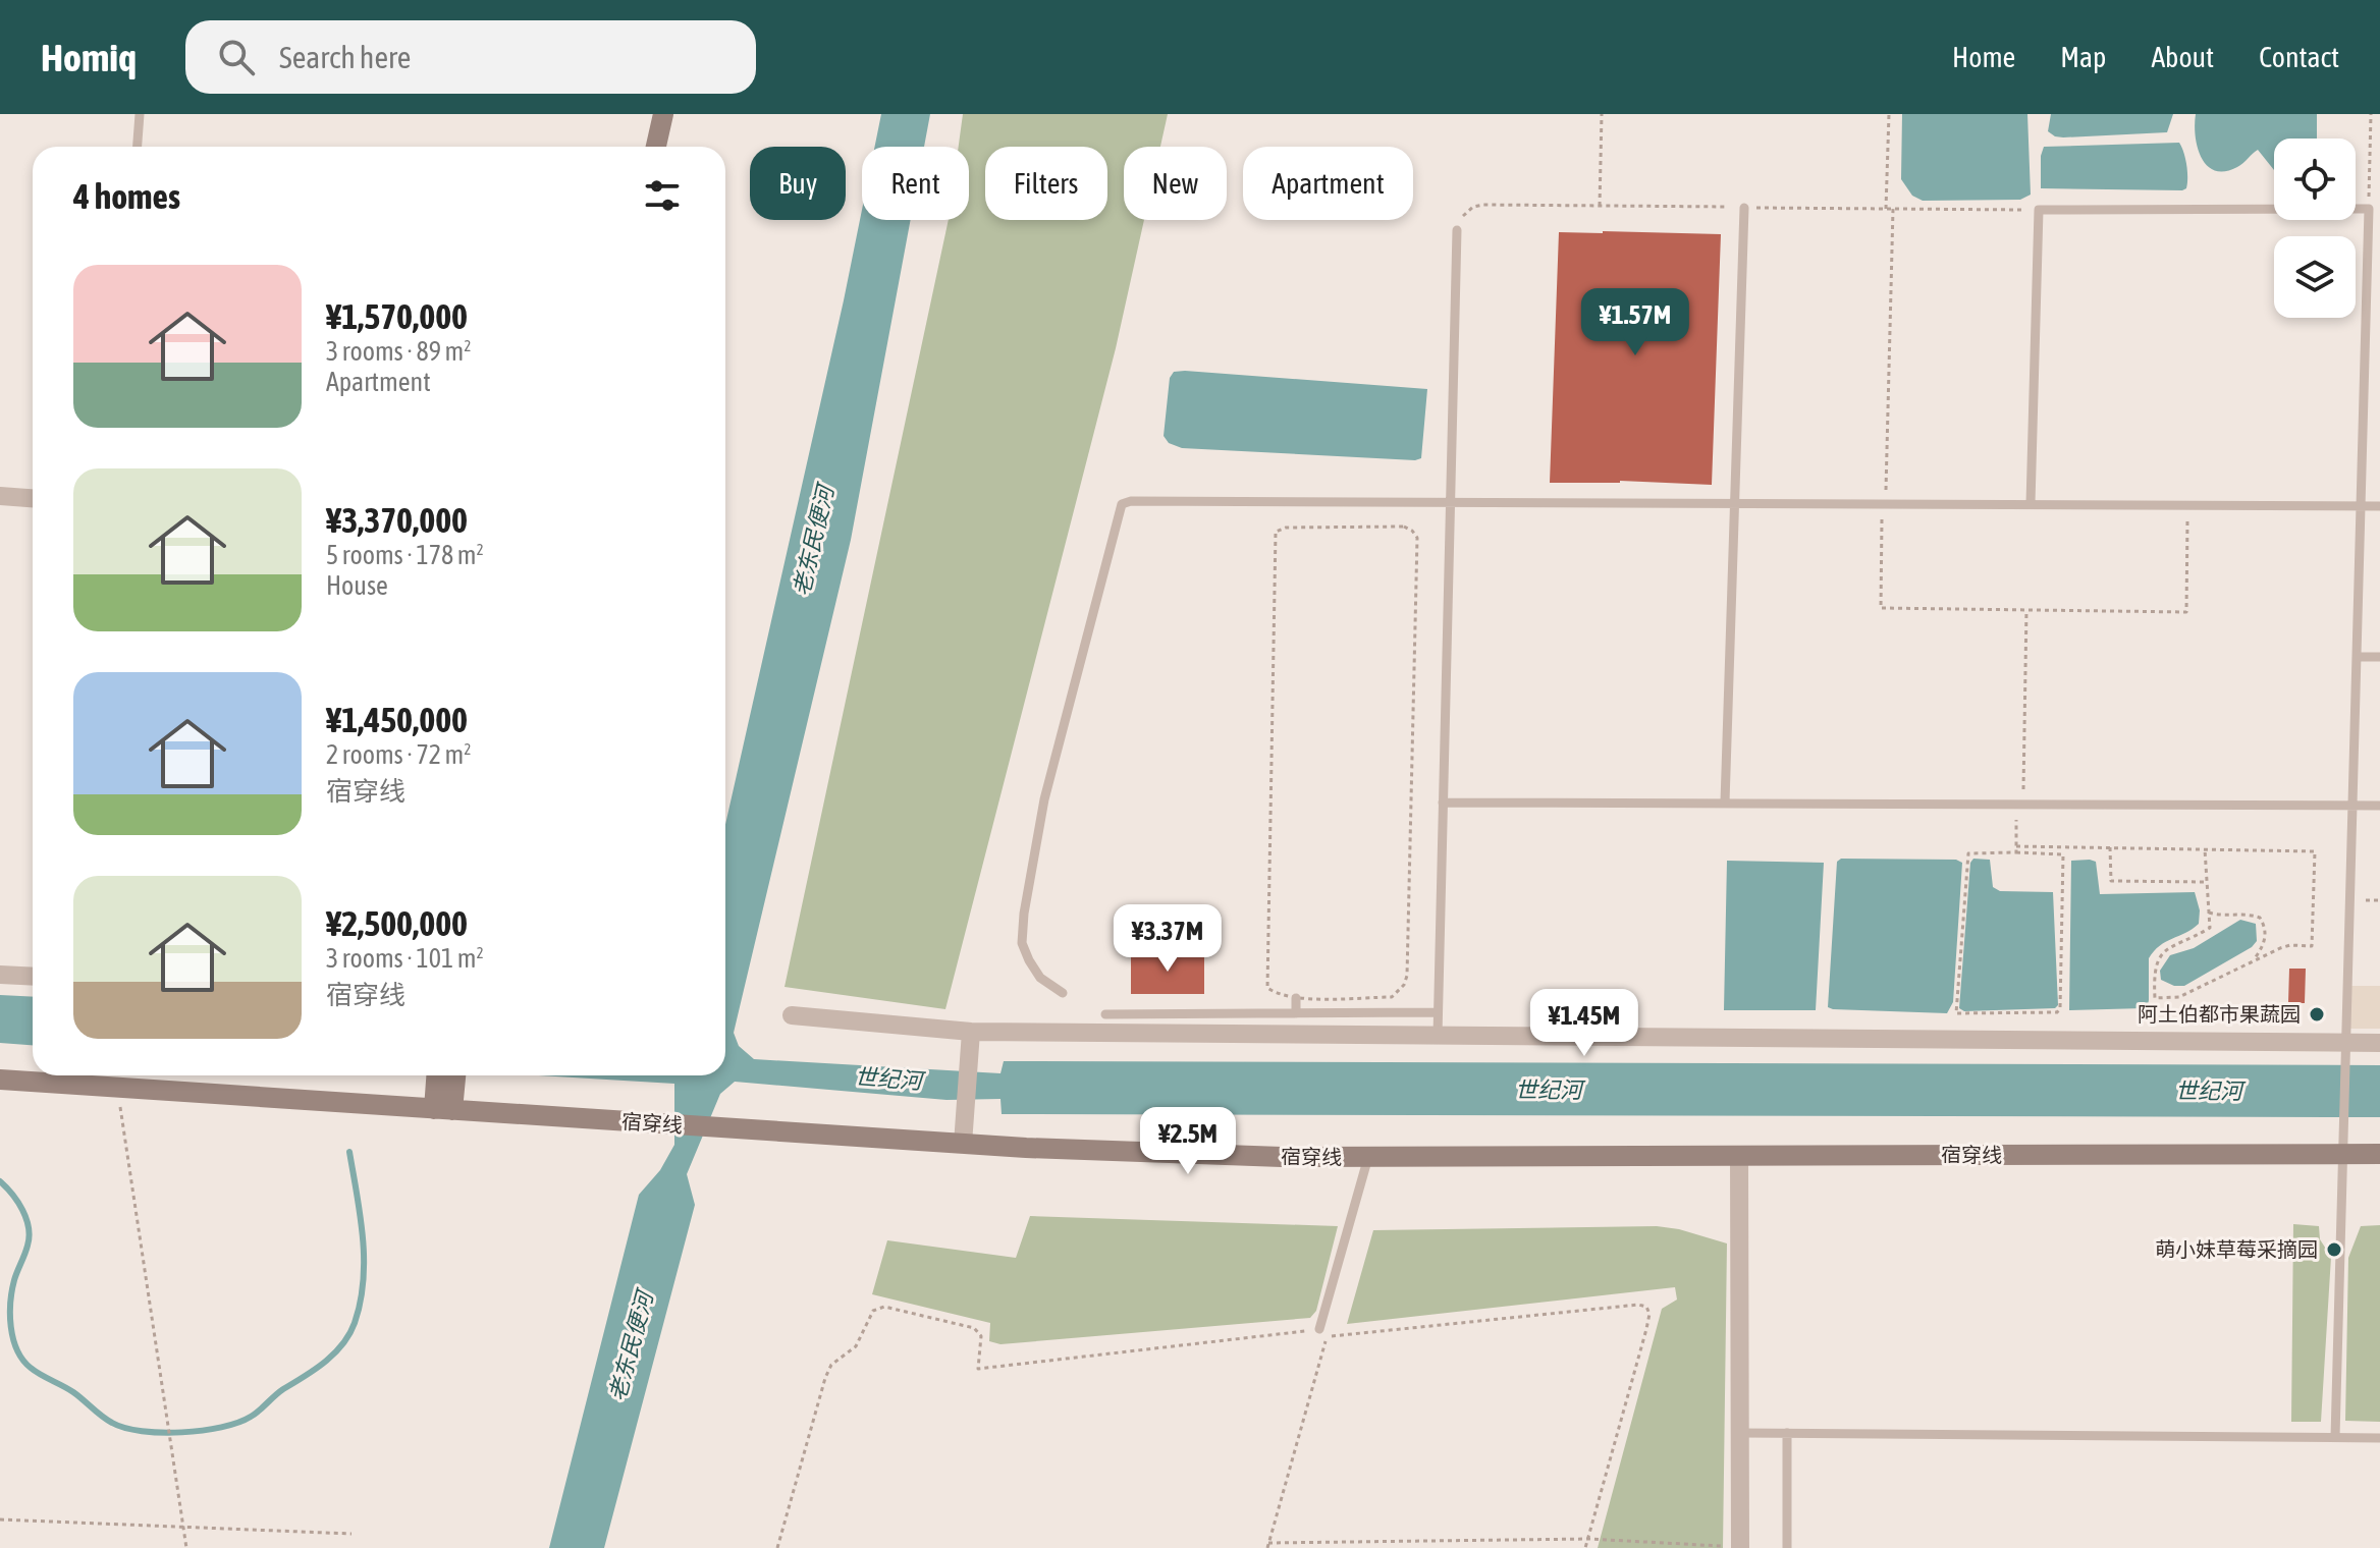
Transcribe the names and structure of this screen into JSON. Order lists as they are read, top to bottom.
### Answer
{
  "streets": {
    "main road": ["宿穿线"]
  },
  "water": ["老东民便河", "世纪河"],
  "places": ["阿土伯都市果蔬园", "萌小妹草莓采摘园"],
  "page": {
    "header": "Homiq",
    "search": "Search here",
    "nav": [
      "Home",
      "Map",
      "About",
      "Contact"
    ],
    "chip": [
      "Buy",
      "Rent",
      "Filters",
      "New",
      "Apartment"
    ],
    "heading": "4 homes",
    "list": [
      {
        "name": "¥1,570,000",
        "note": "3 rooms · 89 m² · Apartment"
      },
      {
        "name": "¥3,370,000",
        "note": "5 rooms · 178 m² · House"
      },
      {
        "name": "¥1,450,000",
        "note": "2 rooms · 72 m² · 宿穿线"
      },
      {
        "name": "¥2,500,000",
        "note": "3 rooms · 101 m² · 宿穿线"
      }
    ],
    "price": [
      "¥1.57M",
      "¥3.37M",
      "¥1.45M",
      "¥2.5M"
    ]
  }
}
